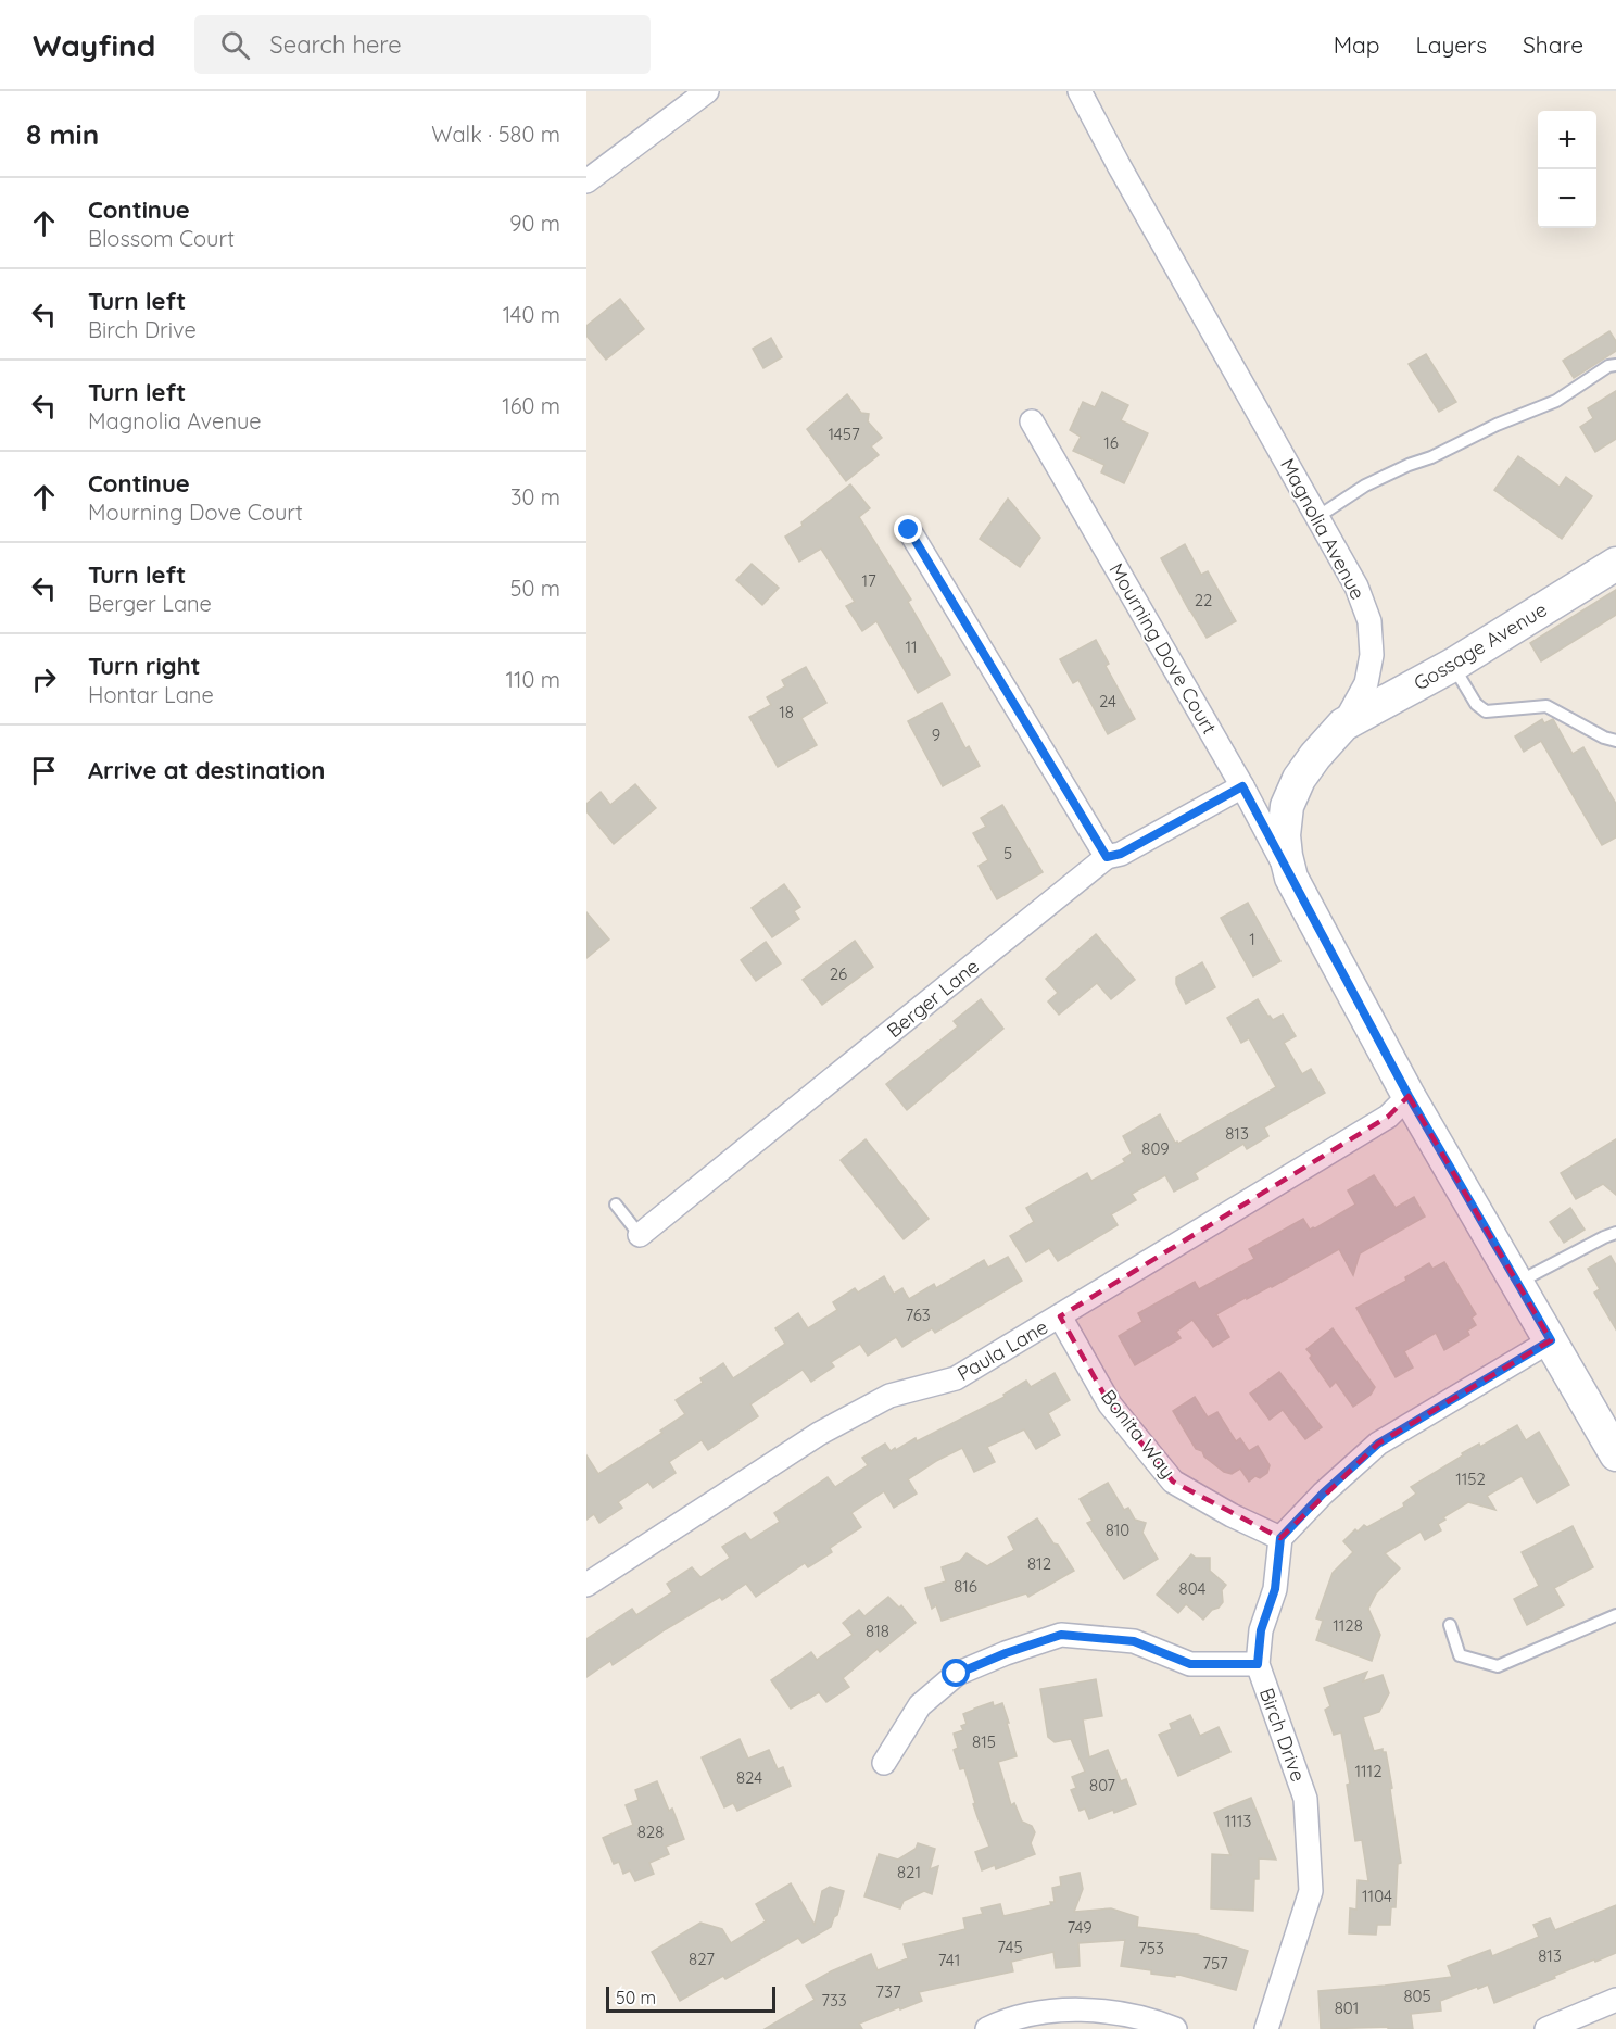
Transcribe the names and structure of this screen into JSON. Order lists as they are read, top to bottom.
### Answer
{
  "streets": {
    "street": [
      "Magnolia Avenue",
      "Gossage Avenue",
      "Mourning Dove Court",
      "Berger Lane",
      "Paula Lane",
      "Bonita Way",
      "Birch Drive"
    ]
  },
  "crossings": [
    ["Magnolia Avenue", "Gossage Avenue"],
    ["Magnolia Avenue", "Mourning Dove Court"],
    ["Magnolia Avenue", "Paula Lane"],
    ["Mourning Dove Court", "Berger Lane"],
    ["Paula Lane", "Bonita Way"],
    ["Bonita Way", "Birch Drive"]
  ],
  "house_numbers": [
    "1457",
    "16",
    "17",
    "22",
    "11",
    "24",
    "18",
    "9",
    "5",
    "1",
    "26",
    "813",
    "809",
    "763",
    "1152",
    "810",
    "812",
    "816",
    "804",
    "1128",
    "818",
    "815",
    "1112",
    "824",
    "807",
    "1113",
    "828",
    "821",
    "1104",
    "749",
    "745",
    "753",
    "813",
    "827",
    "741",
    "757",
    "737",
    "805",
    "733",
    "801"
  ],
  "scale_bar": "50 m",
  "page": {
    "header": "Wayfind",
    "search": "Search here",
    "nav": ["Map", "Layers", "Share"],
    "heading": ["8 min", "Walk · 580 m"],
    "map_buttons": ["+", "−"],
    "list": [
      ["Continue", "Blossom Court", "90 m"],
      ["Turn left", "Birch Drive", "140 m"],
      ["Turn left", "Magnolia Avenue", "160 m"],
      ["Continue", "Mourning Dove Court", "30 m"],
      ["Turn left", "Berger Lane", "50 m"],
      ["Turn right", "Hontar Lane", "110 m"],
      "Arrive at destination"
    ],
    "scale": "50 m"
  }
}
